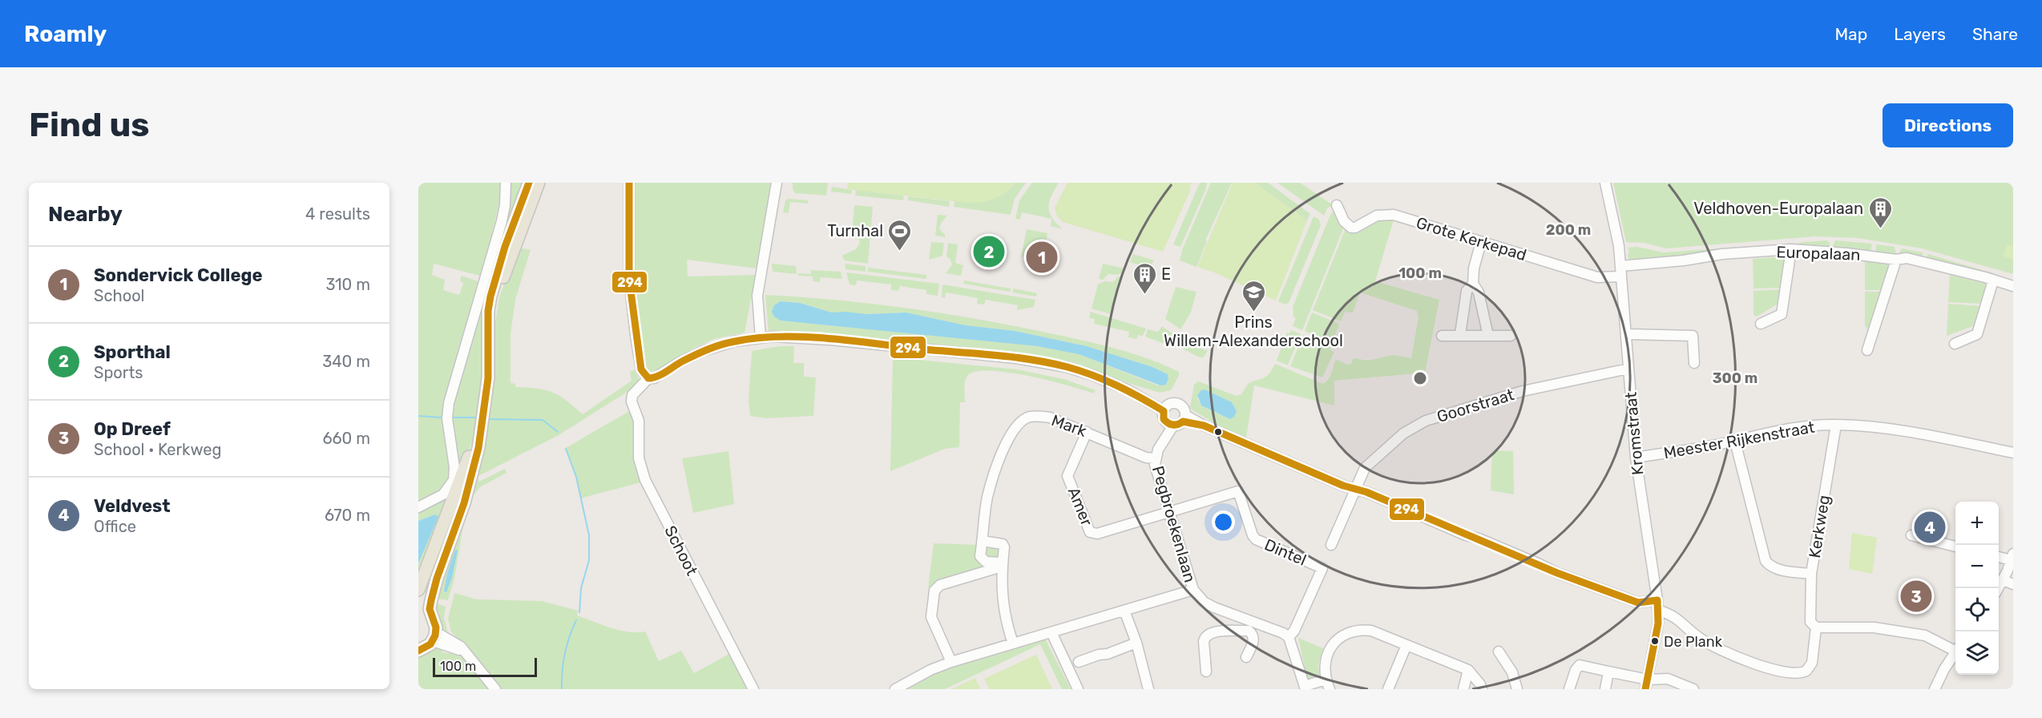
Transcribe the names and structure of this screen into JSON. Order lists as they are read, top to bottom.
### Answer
{
  "streets": {
    "street": [
      "Grote Kerkepad",
      "Europalaan",
      "Goorstraat",
      "Mark",
      "Kromstraat",
      "Meester Rijkenstraat",
      "Amer",
      "Pegbroekenlaan",
      "Kerkweg",
      "Schoot",
      "Dintel"
    ]
  },
  "crossings": [
    ["Grote Kerkepad", "Kromstraat"],
    ["Europalaan", "Kromstraat"],
    ["Goorstraat", "Kromstraat"],
    ["Mark", "Amer"],
    ["Mark", "Pegbroekenlaan"],
    ["Kromstraat", "Meester Rijkenstraat"],
    ["Kromstraat", "Kerkweg"],
    ["Meester Rijkenstraat", "Kerkweg"],
    ["Amer", "Pegbroekenlaan"],
    ["Amer", "Dintel"],
    ["Pegbroekenlaan", "Dintel"]
  ],
  "places": {
    "building": ["Veldhoven-Europalaan", "E"],
    "sports": ["Turnhal"],
    "school or university": ["Prins Willem-Alexanderschool"],
    "other": ["De Plank"]
  },
  "lines": ["transit line 294"],
  "scale_bar": "100 m",
  "page": {
    "header": "Roamly",
    "nav": ["Map", "Layers", "Share"],
    "buttons": "Directions",
    "title": "Find us",
    "heading": ["Nearby", "4 results"],
    "pins": [
      "2",
      "1",
      "4",
      "3"
    ],
    "list": [
      {
        "mark": "1",
        "name": "Sondervick College",
        "note": "School",
        "value": "310 m"
      },
      {
        "mark": "2",
        "name": "Sporthal",
        "note": "Sports",
        "value": "340 m"
      },
      {
        "mark": "3",
        "name": "Op Dreef",
        "note": "School · Kerkweg",
        "value": "660 m"
      },
      {
        "mark": "4",
        "name": "Veldvest",
        "note": "Office",
        "value": "670 m"
      }
    ],
    "map_buttons": ["+", "−"],
    "scale": "100 m"
  },
  "rings": ["200 m", "100 m", "300 m"]
}
